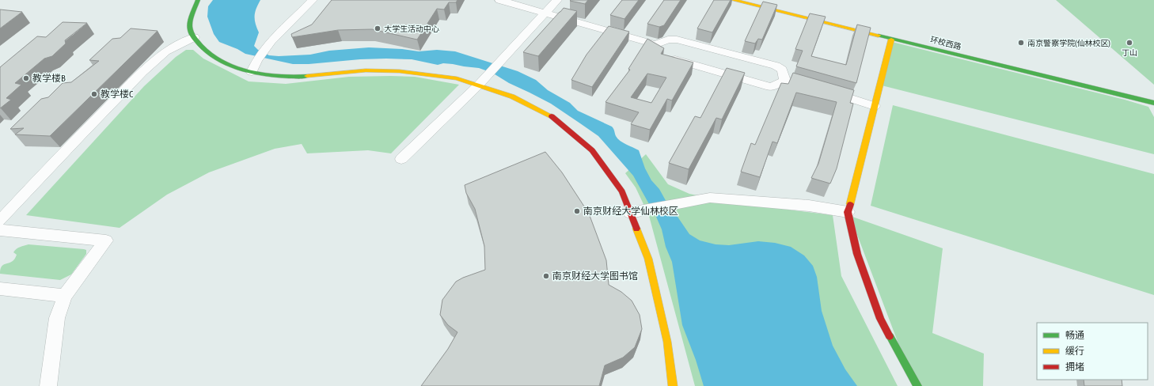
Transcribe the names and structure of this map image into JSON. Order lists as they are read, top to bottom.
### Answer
{
  "streets": {
    "street": ["环校西路"]
  },
  "places": [
    "大学生活动中心",
    "南京警察学院(仙林校区)",
    "丁山",
    "教学楼B",
    "教学楼C",
    "南京财经大学仙林校区",
    "南京财经大学图书馆"
  ],
  "legend": ["畅通", "缓行", "拥堵"]
}
